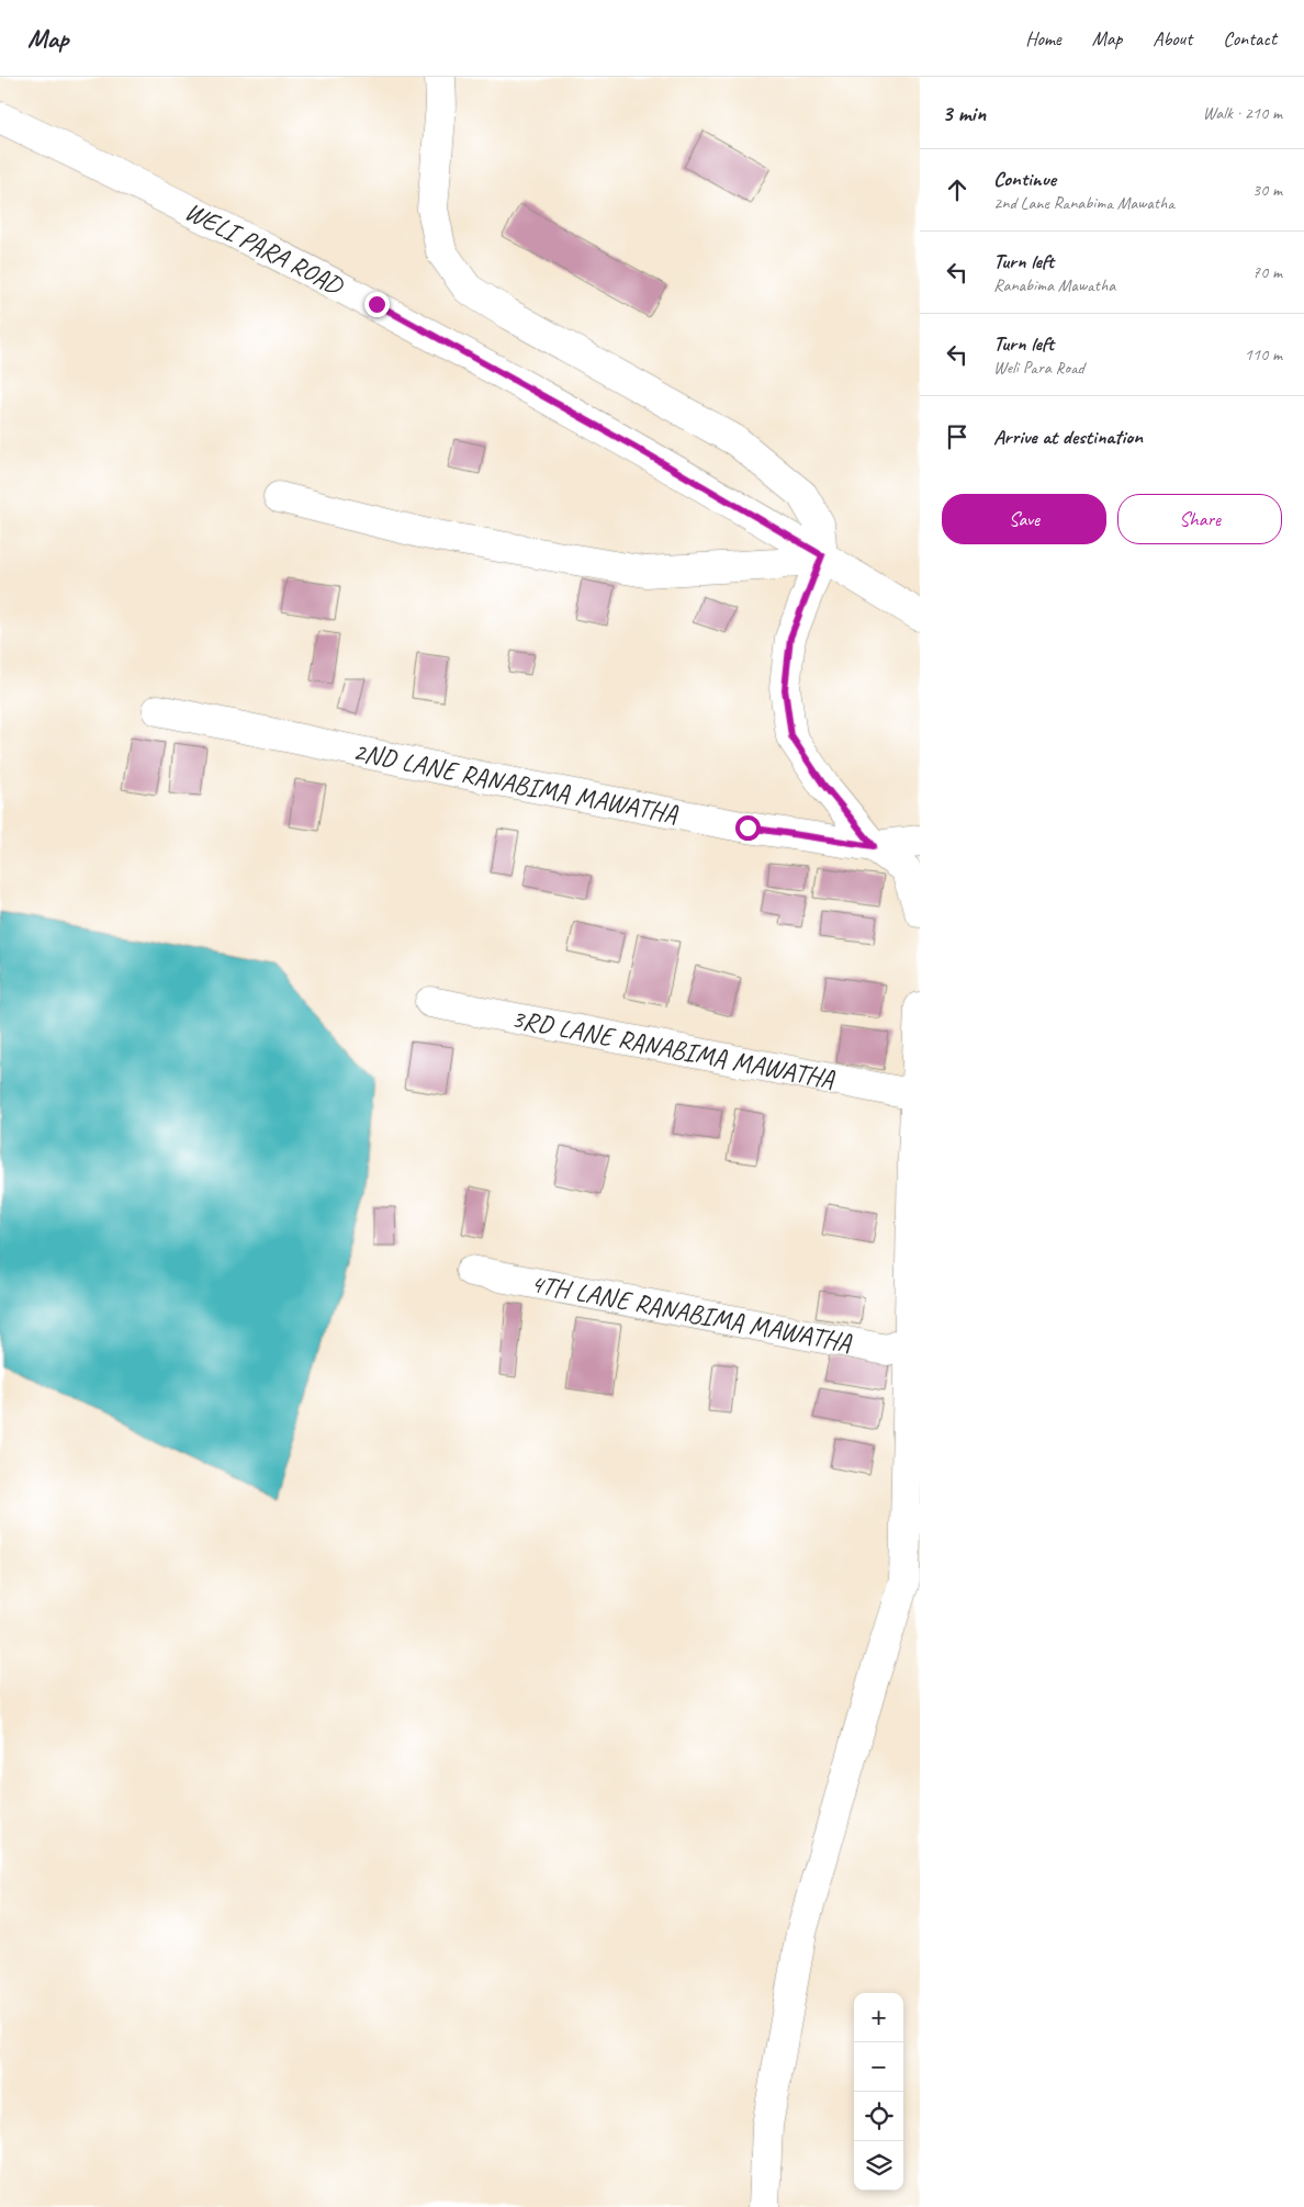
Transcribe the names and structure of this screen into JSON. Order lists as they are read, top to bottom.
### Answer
{
  "streets": {
    "street": [
      "WELI PARA ROAD",
      "2ND LANE RANABIMA MAWATHA",
      "3RD LANE RANABIMA MAWATHA",
      "4TH LANE RANABIMA MAWATHA"
    ]
  },
  "page": {
    "header": "Map",
    "nav": [
      "Home",
      "Map",
      "About",
      "Contact"
    ],
    "heading": ["3 min", "Walk · 210 m"],
    "list": [
      ["Continue", "2nd Lane Ranabima Mawatha", "30 m"],
      ["Turn left", "Ranabima Mawatha", "70 m"],
      ["Turn left", "Weli Para Road", "110 m"],
      "Arrive at destination"
    ],
    "buttons": ["Save", "Share"],
    "map_buttons": ["+", "−"]
  }
}
